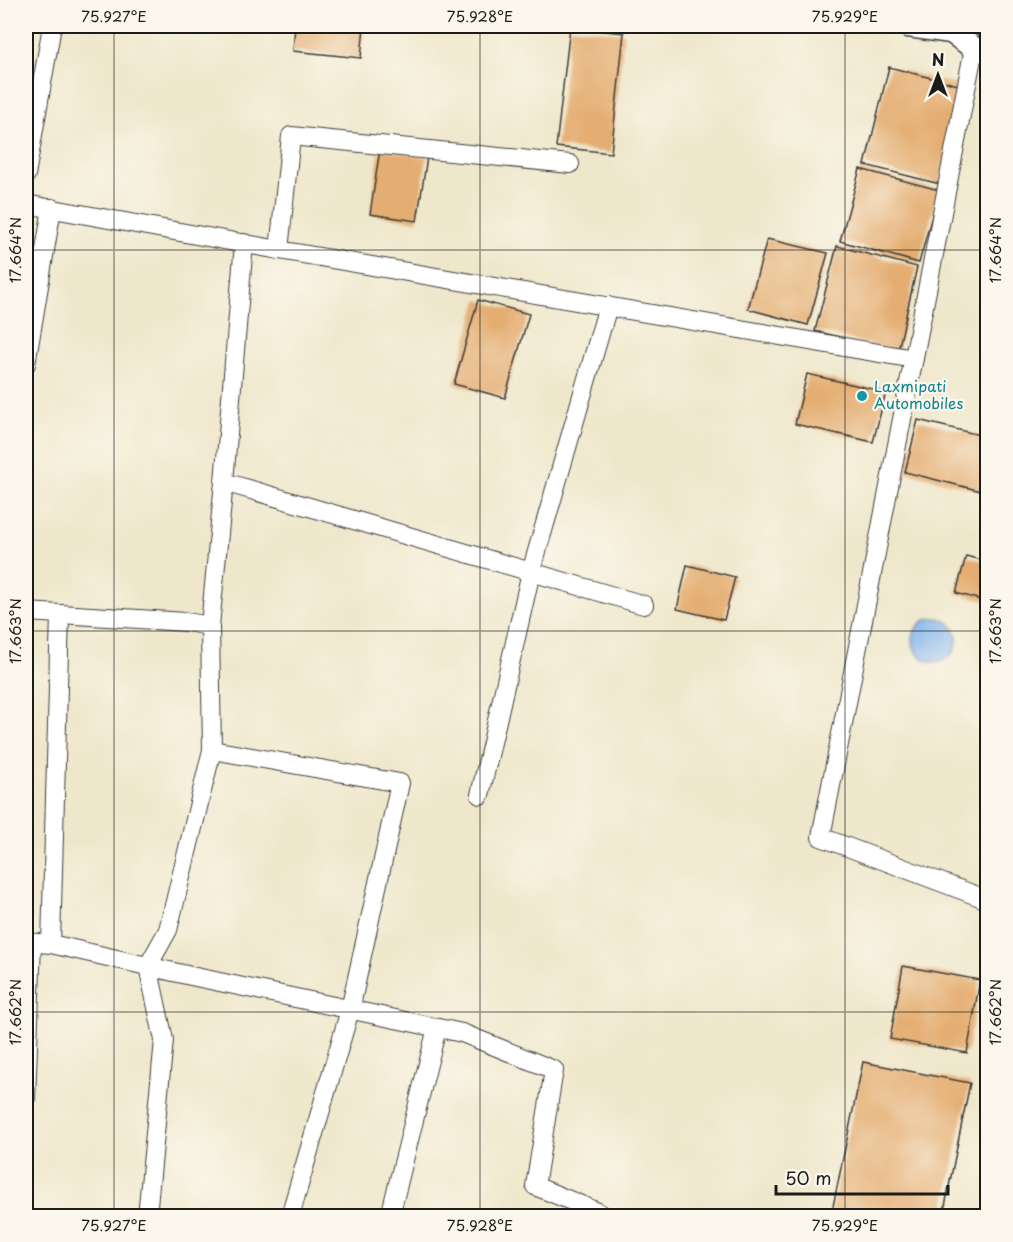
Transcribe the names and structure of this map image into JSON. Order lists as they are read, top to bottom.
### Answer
{
  "places": ["Laxmipati Automobiles"],
  "scale_bar": "50 m",
  "north": "top",
  "coordinates": [
    "75.927°E",
    "75.928°E",
    "75.929°E",
    "17.664°N",
    "17.663°N",
    "17.662°N"
  ]
}
